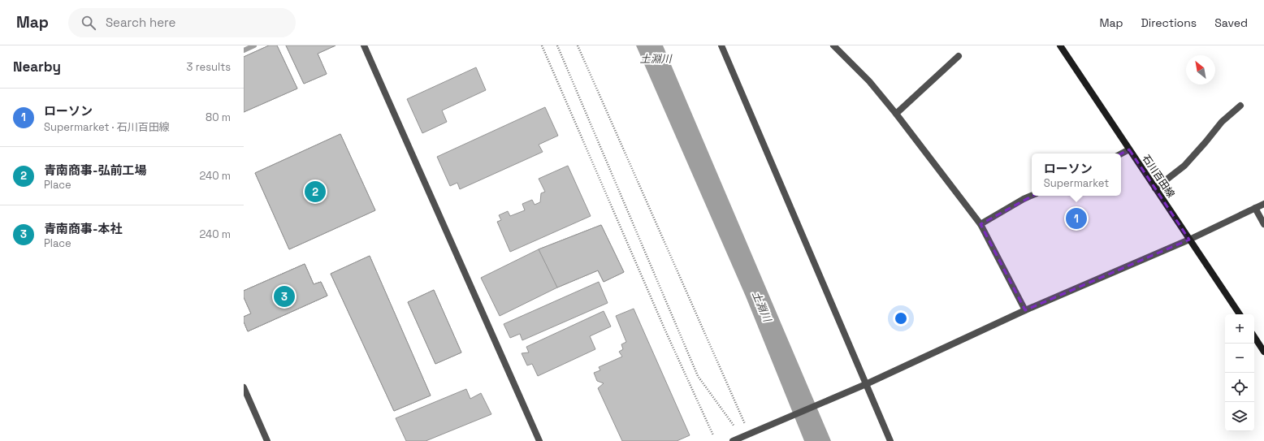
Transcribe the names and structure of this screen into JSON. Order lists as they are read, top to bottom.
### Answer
{
  "streets": {
    "main road": ["石川百田線"]
  },
  "water": ["土淵川"],
  "north": "top left",
  "page": {
    "header": "Map",
    "search": "Search here",
    "nav": ["Map", "Directions", "Saved"],
    "heading": ["Nearby", "3 results"],
    "list": [
      {
        "mark": "1",
        "name": "ローソン",
        "note": "Supermarket · 石川百田線",
        "value": "80 m"
      },
      {
        "mark": "2",
        "name": "青南商事-弘前工場",
        "note": "Place",
        "value": "240 m"
      },
      {
        "mark": "3",
        "name": "青南商事-本社",
        "note": "Place",
        "value": "240 m"
      }
    ],
    "popup": ["ローソン", "Supermarket"],
    "pins": ["2", "1", "3"],
    "map_buttons": ["+", "−"]
  }
}
